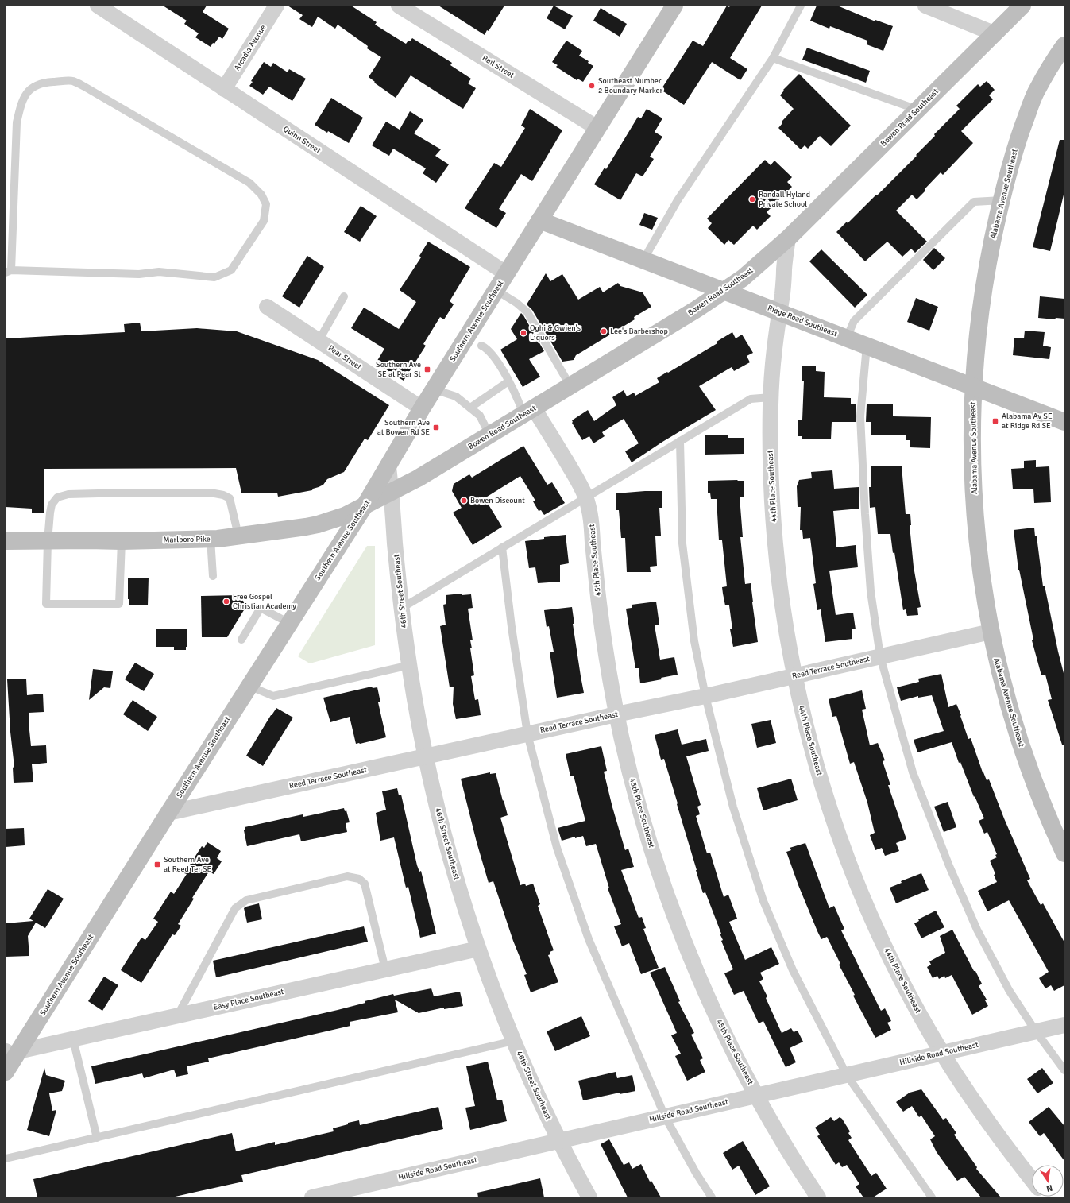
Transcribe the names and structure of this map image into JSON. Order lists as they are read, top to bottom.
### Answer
{
  "streets": {
    "main road": [
      "Bowen Road Southeast",
      "Alabama Avenue Southeast",
      "Southern Avenue Southeast",
      "Ridge Road Southeast",
      "Marlboro Pike"
    ],
    "street": [
      "Arcadia Avenue",
      "Rail Street",
      "Quinn Street",
      "Pear Street",
      "44th Place Southeast",
      "45th Place Southeast",
      "46th Street Southeast",
      "Reed Terrace Southeast",
      "Easy Place Southeast",
      "Hillside Road Southeast"
    ]
  },
  "crossings": [
    ["Arcadia Avenue", "Quinn Street"],
    ["Rail Street", "Southern Avenue Southeast"],
    ["Bowen Road Southeast", "Southern Avenue Southeast"],
    ["Bowen Road Southeast", "Ridge Road Southeast"],
    ["Bowen Road Southeast", "44th Place Southeast"],
    ["Bowen Road Southeast", "Marlboro Pike"],
    ["Bowen Road Southeast", "45th Place Southeast"],
    ["Bowen Road Southeast", "46th Street Southeast"],
    ["Quinn Street", "Southern Avenue Southeast"],
    ["Alabama Avenue Southeast", "Ridge Road Southeast"],
    ["Alabama Avenue Southeast", "Reed Terrace Southeast"],
    ["Southern Avenue Southeast", "Ridge Road Southeast"],
    ["Southern Avenue Southeast", "Pear Street"],
    ["Southern Avenue Southeast", "Marlboro Pike"],
    ["Southern Avenue Southeast", "46th Street Southeast"],
    ["Southern Avenue Southeast", "Reed Terrace Southeast"],
    ["Southern Avenue Southeast", "Easy Place Southeast"],
    ["Ridge Road Southeast", "44th Place Southeast"],
    ["44th Place Southeast", "Reed Terrace Southeast"],
    ["44th Place Southeast", "Hillside Road Southeast"],
    ["45th Place Southeast", "Reed Terrace Southeast"],
    ["45th Place Southeast", "Hillside Road Southeast"],
    ["46th Street Southeast", "Reed Terrace Southeast"],
    ["46th Street Southeast", "Easy Place Southeast"],
    ["46th Street Southeast", "Hillside Road Southeast"]
  ],
  "places": {
    "other": [
      "Southeast Number 2 Boundary Marker",
      "Randall Hyland Private School",
      "Lee's Barbershop",
      "Oghi & Gwien's Liquors",
      "Bowen Discount",
      "Free Gospel Christian Academy"
    ],
    "transit": [
      "Southern Ave SE at Pear St",
      "Alabama Av SE at Ridge Rd SE",
      "Southern Ave at Bowen Rd SE",
      "Southern Ave at Reed Ter SE"
    ]
  },
  "north": "bottom"
}
